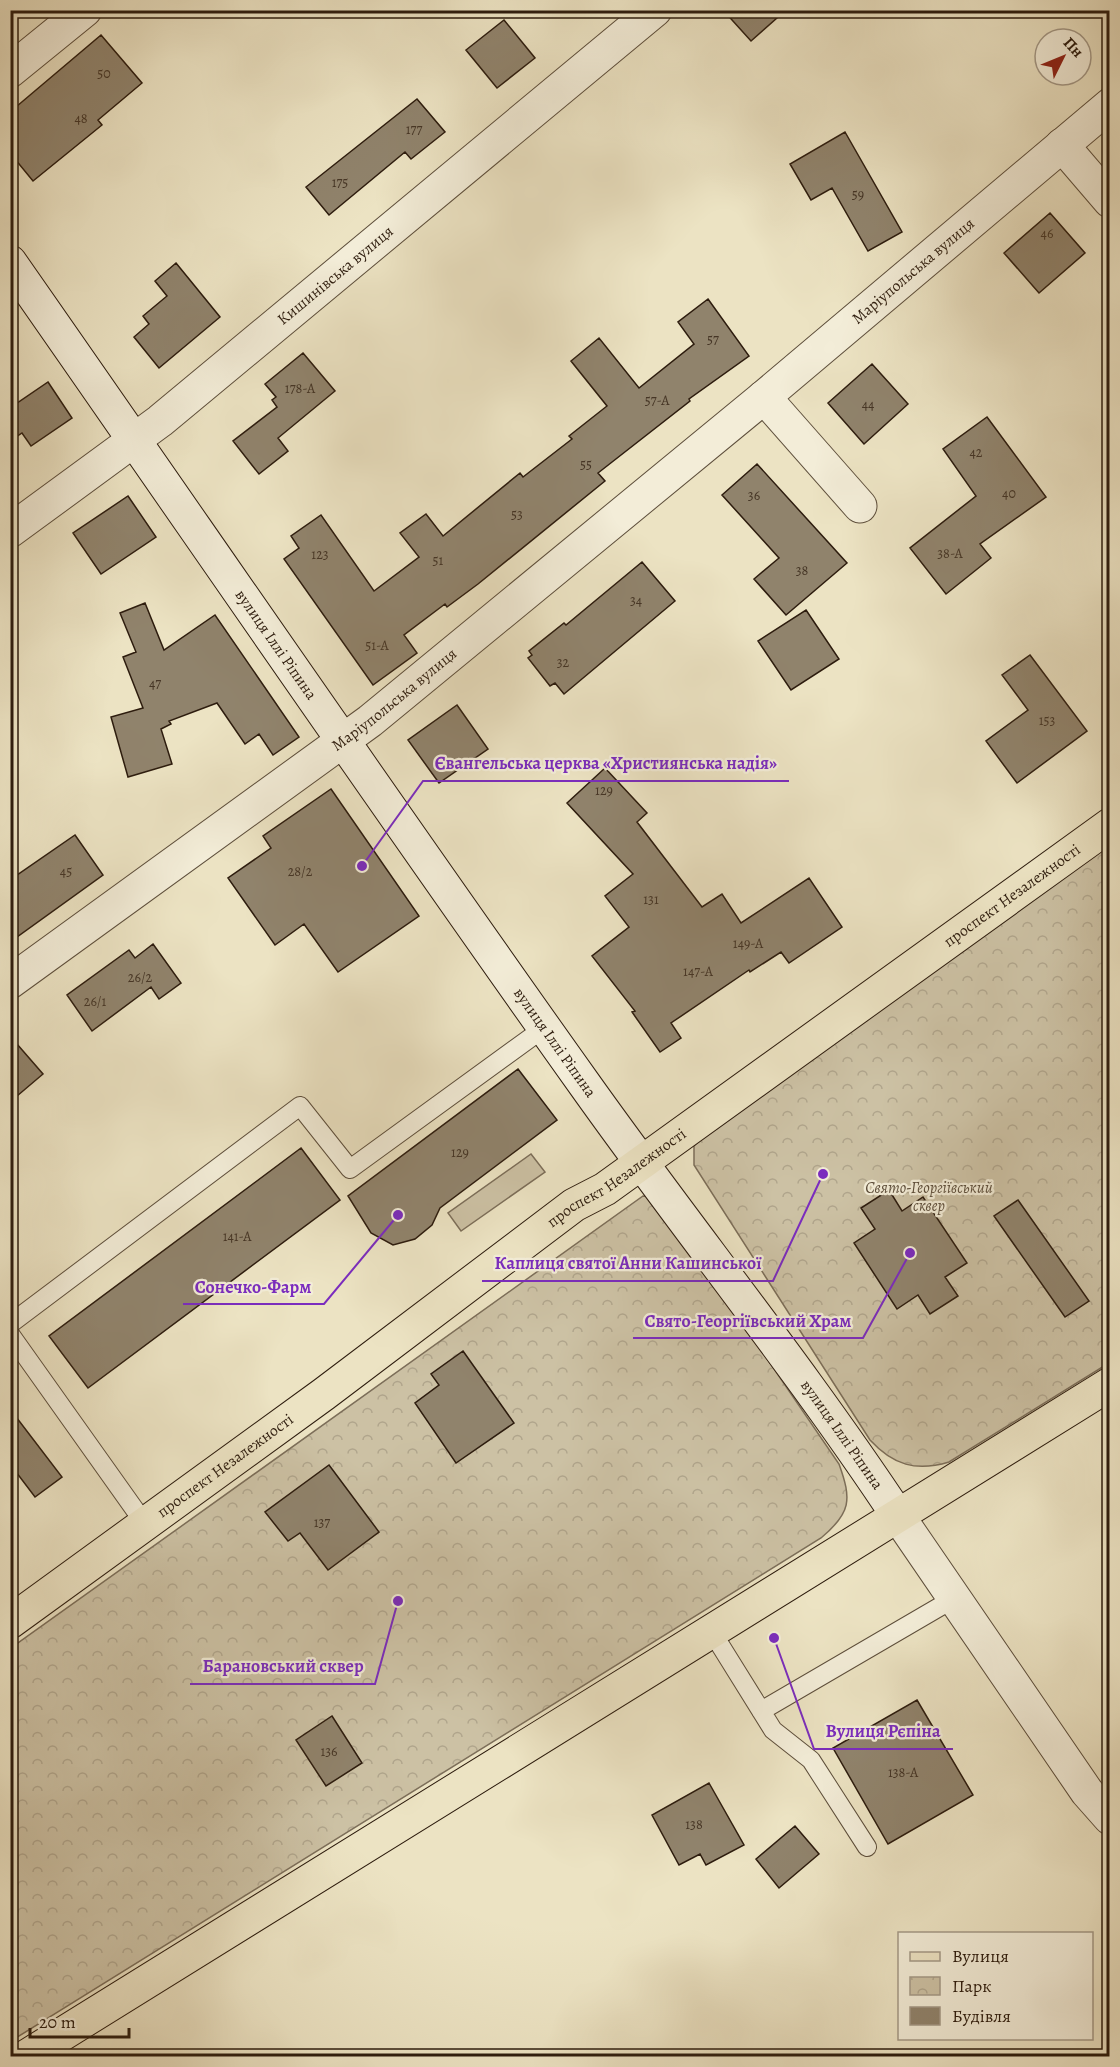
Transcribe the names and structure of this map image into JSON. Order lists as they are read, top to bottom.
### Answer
{
  "streets": {
    "main road": ["проспект Незалежності"],
    "street": ["Маріупольська вулиця", "Кишинівська вулиця", "вулиця Іллі Ріпина"]
  },
  "crossings": [
    ["Маріупольська вулиця", "вулиця Іллі Ріпина"],
    ["Кишинівська вулиця", "вулиця Іллі Ріпина"],
    ["вулиця Іллі Ріпина", "проспект Незалежності"]
  ],
  "parks": ["Свято-Георгіївський сквер"],
  "places": [
    "Євангельська церква «Християнська надія»",
    "Каплиця cвятої Анни Кашинської",
    "Сонечко-Фарм",
    "Свято-Георгіївський Храм",
    "Барановський сквер",
    "Вулиця Рєпіна"
  ],
  "house_numbers": [
    "50",
    "48",
    "177",
    "175",
    "59",
    "46",
    "57",
    "178-А",
    "57-А",
    "44",
    "42",
    "55",
    "40",
    "36",
    "53",
    "38-А",
    "123",
    "51",
    "38",
    "34",
    "51-А",
    "32",
    "47",
    "153",
    "129",
    "45",
    "28/2",
    "131",
    "149-А",
    "147-А",
    "26/2",
    "26/1",
    "129",
    "141-А",
    "137",
    "136",
    "138-А",
    "138"
  ],
  "legend": ["Вулиця", "Парк", "Будівля"],
  "scale_bar": "20 m",
  "north": "top right"
}
